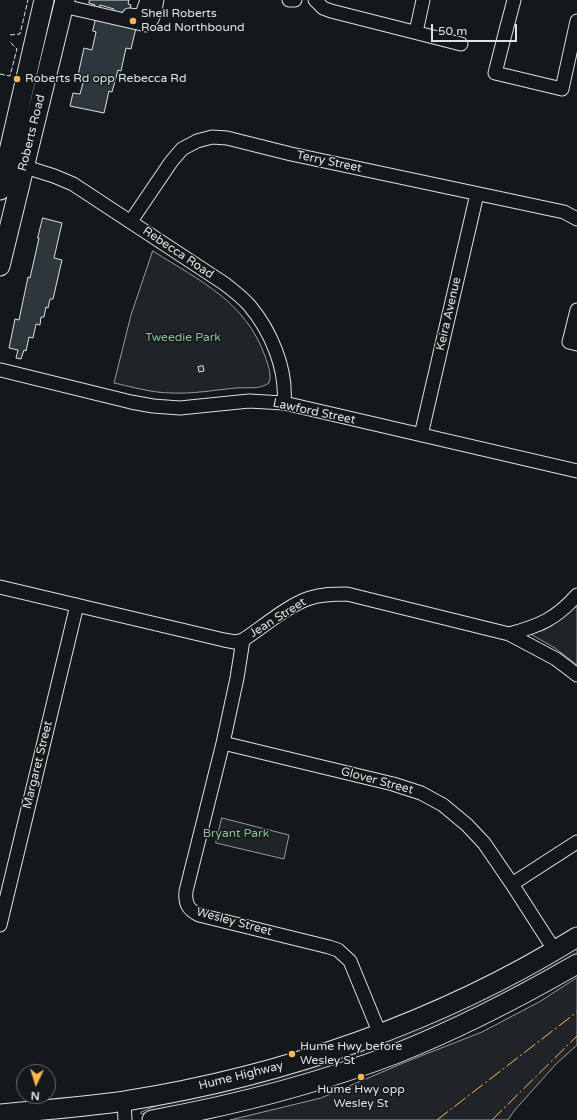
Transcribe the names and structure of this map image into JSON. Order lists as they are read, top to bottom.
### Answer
{
  "streets": {
    "highway": ["Roberts Road", "Hume Highway"],
    "street": [
      "Terry Street",
      "Rebecca Road",
      "Keira Avenue",
      "Lawford Street",
      "Jean Street",
      "Margaret Street",
      "Glover Street",
      "Wesley Street"
    ]
  },
  "crossings": [
    ["Roberts Road", "Rebecca Road"],
    ["Terry Street", "Rebecca Road"],
    ["Terry Street", "Keira Avenue"],
    ["Rebecca Road", "Lawford Street"],
    ["Keira Avenue", "Lawford Street"],
    ["Jean Street", "Margaret Street"],
    ["Jean Street", "Wesley Street"],
    ["Glover Street", "Wesley Street"],
    ["Glover Street", "Hume Highway"],
    ["Wesley Street", "Hume Highway"]
  ],
  "parks": ["Tweedie Park", "Bryant Park"],
  "places": [
    "Shell Roberts Road Northbound",
    "Roberts Rd opp Rebecca Rd",
    "Hume Hwy before Wesley St",
    "Hume Hwy opp Wesley St"
  ],
  "scale_bar": "50 m",
  "north": "bottom"
}
